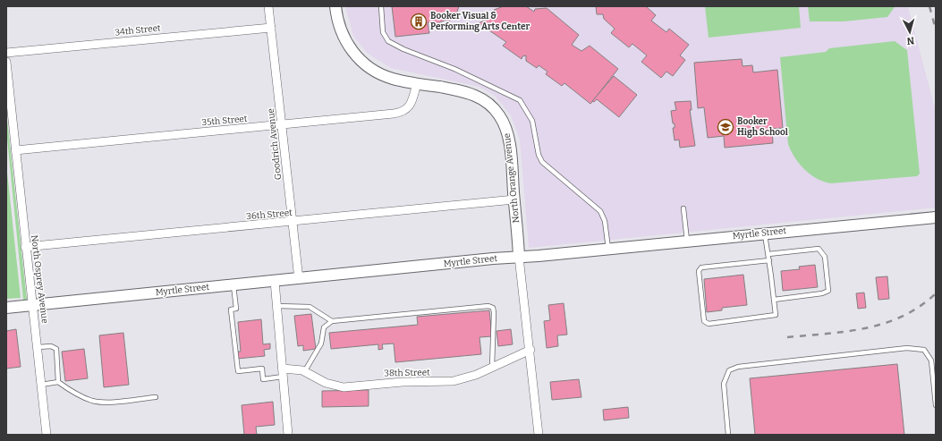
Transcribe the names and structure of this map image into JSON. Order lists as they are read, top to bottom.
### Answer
{
  "streets": {
    "street": [
      "34th Street",
      "35th Street",
      "Goodrich Avenue",
      "North Orange Avenue",
      "36th Street",
      "Myrtle Street",
      "North Osprey Avenue",
      "38th Street"
    ]
  },
  "crossings": [
    ["34th Street", "Goodrich Avenue"],
    ["35th Street", "Goodrich Avenue"],
    ["35th Street", "North Orange Avenue"],
    ["35th Street", "North Osprey Avenue"],
    ["Goodrich Avenue", "36th Street"],
    ["Goodrich Avenue", "Myrtle Street"],
    ["North Orange Avenue", "36th Street"],
    ["North Orange Avenue", "Myrtle Street"],
    ["North Orange Avenue", "38th Street"],
    ["36th Street", "North Osprey Avenue"],
    ["Myrtle Street", "North Osprey Avenue"]
  ],
  "places": {
    "building": ["Booker Visual & Performing Arts Center"],
    "school or university": ["Booker High School"]
  },
  "north": "bottom"
}
